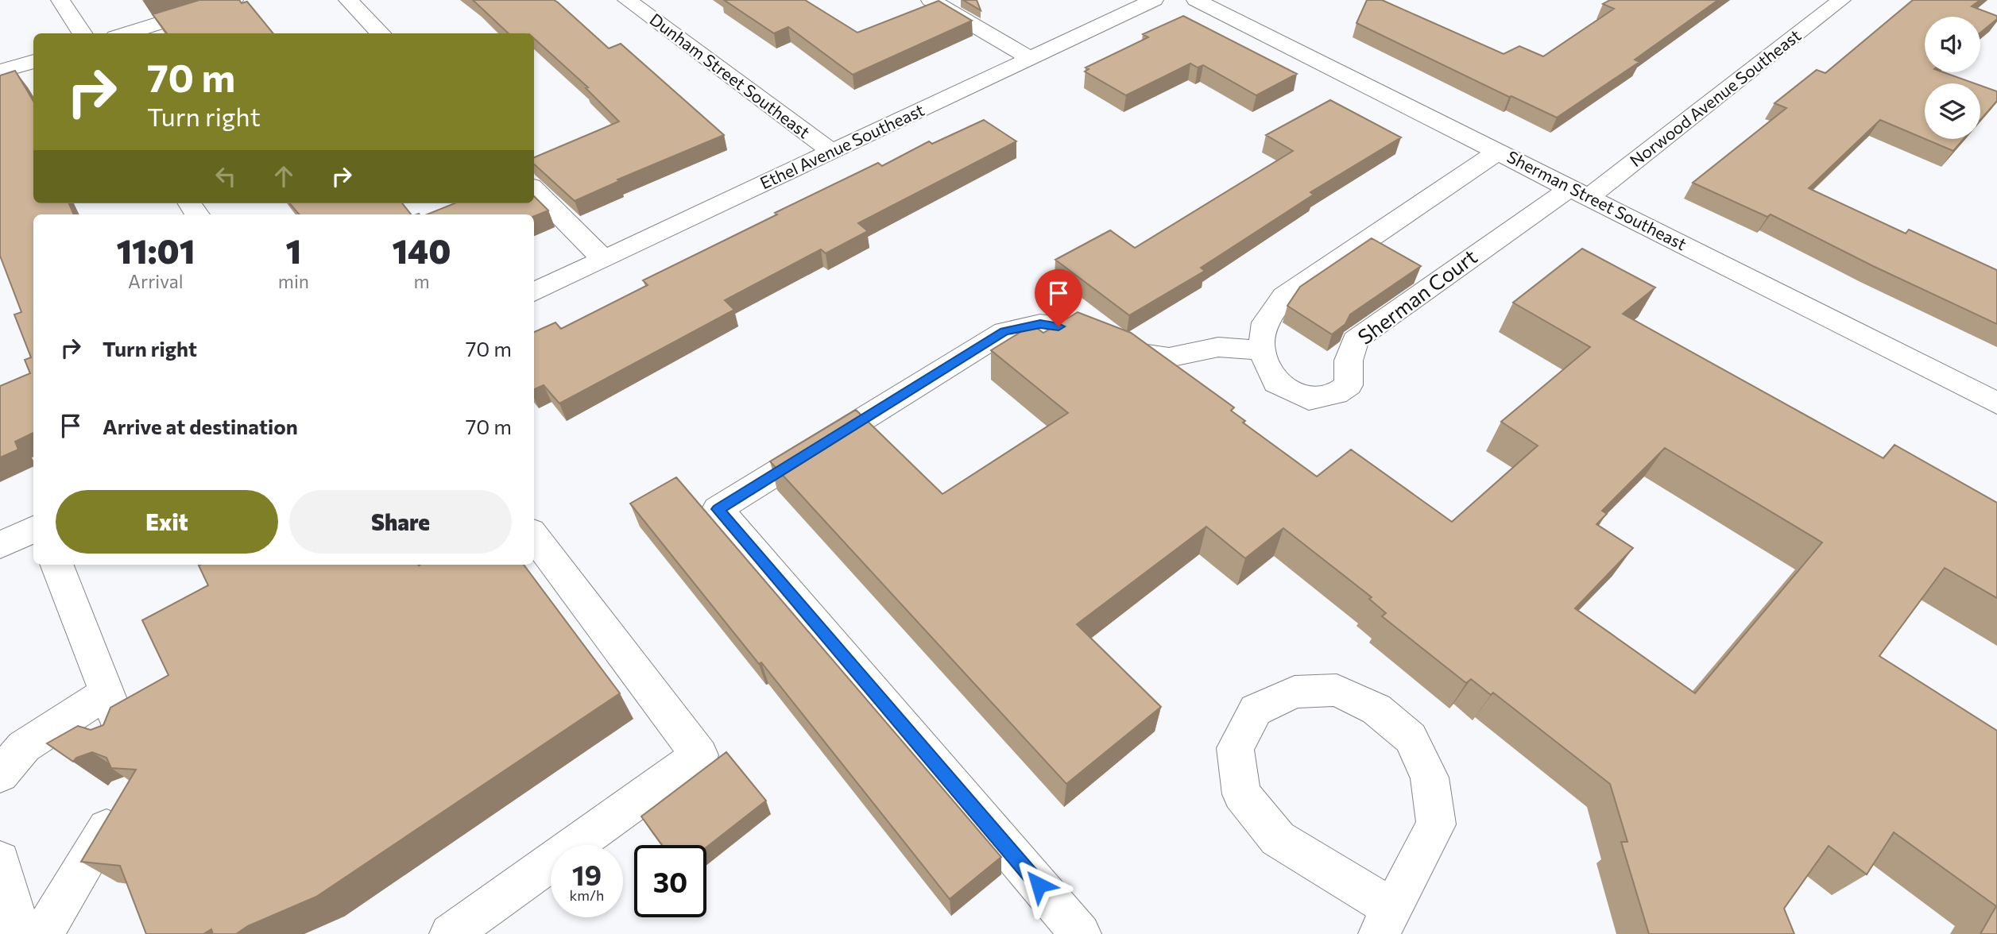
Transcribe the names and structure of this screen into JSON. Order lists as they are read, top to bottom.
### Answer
{
  "streets": {
    "street": [
      "Dunham Street Southeast",
      "Norwood Avenue Southeast",
      "Ethel Avenue Southeast",
      "Sherman Street Southeast",
      "Sherman Court"
    ]
  },
  "crossings": [
    ["Dunham Street Southeast", "Ethel Avenue Southeast"],
    ["Norwood Avenue Southeast", "Sherman Street Southeast"],
    ["Norwood Avenue Southeast", "Sherman Court"],
    ["Sherman Street Southeast", "Sherman Court"]
  ],
  "page": {
    "turn": ["70 m", "Turn right"],
    "eta": [
      "11:01",
      "Arrival",
      "1",
      "min",
      "140",
      "m"
    ],
    "list": [
      {
        "name": "Turn right",
        "value": "70 m"
      },
      {
        "name": "Arrive at destination",
        "value": "70 m"
      }
    ],
    "buttons": ["Exit", "Share"],
    "speed": "19 km/h",
    "limit": "30"
  }
}
